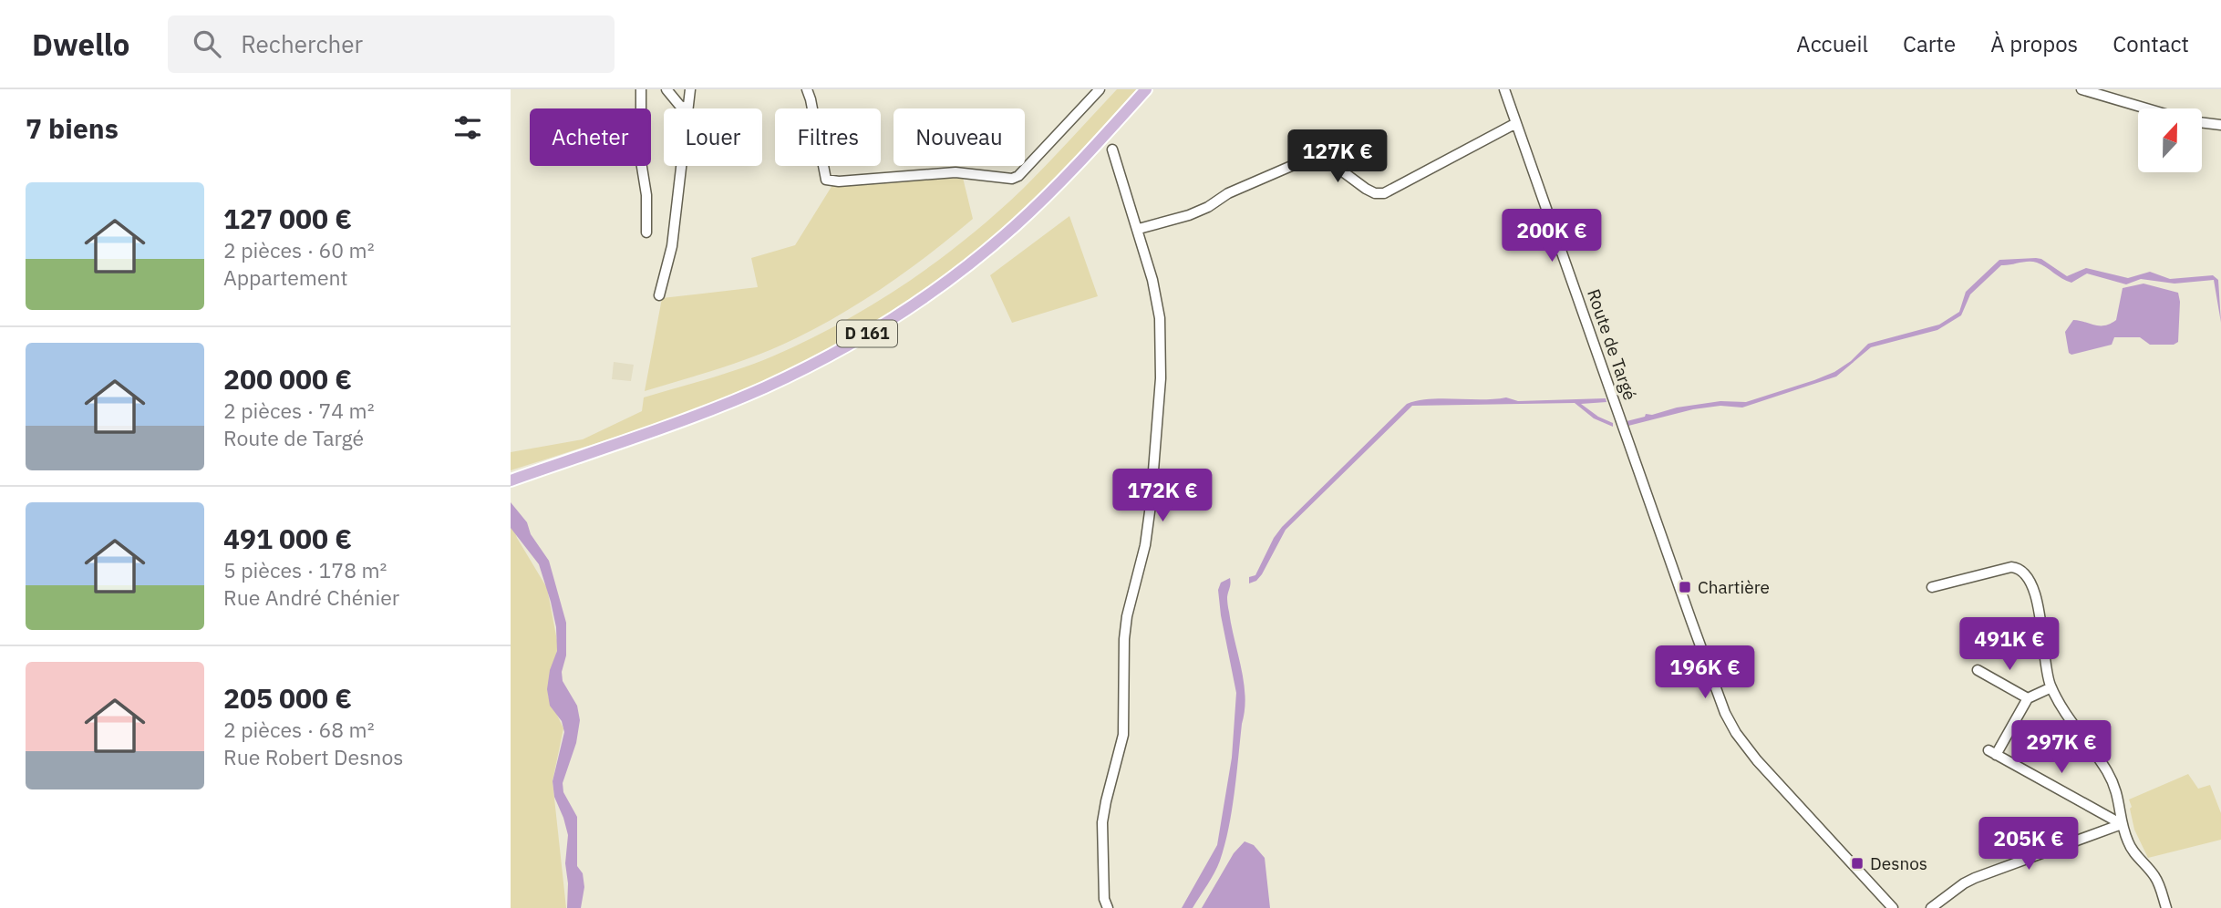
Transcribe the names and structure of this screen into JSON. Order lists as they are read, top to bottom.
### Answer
{
  "streets": {
    "main road": ["D 161"],
    "street": ["Route de Targé"]
  },
  "places": {
    "transit": ["Chartière", "Desnos"]
  },
  "north": "top",
  "page": {
    "header": "Dwello",
    "search": "Rechercher",
    "nav": [
      "Accueil",
      "Carte",
      "À propos",
      "Contact"
    ],
    "heading": "7 biens",
    "chip": [
      "Acheter",
      "Louer",
      "Filtres",
      "Nouveau"
    ],
    "price": [
      "127K €",
      "200K €",
      "172K €",
      "491K €",
      "196K €",
      "297K €",
      "205K €"
    ],
    "list": [
      {
        "name": "127 000 €",
        "note": "2 pièces · 60 m² · Appartement"
      },
      {
        "name": "200 000 €",
        "note": "2 pièces · 74 m² · Route de Targé"
      },
      {
        "name": "491 000 €",
        "note": "5 pièces · 178 m² · Rue André Chénier"
      },
      {
        "name": "205 000 €",
        "note": "2 pièces · 68 m² · Rue Robert Desnos"
      }
    ]
  }
}
